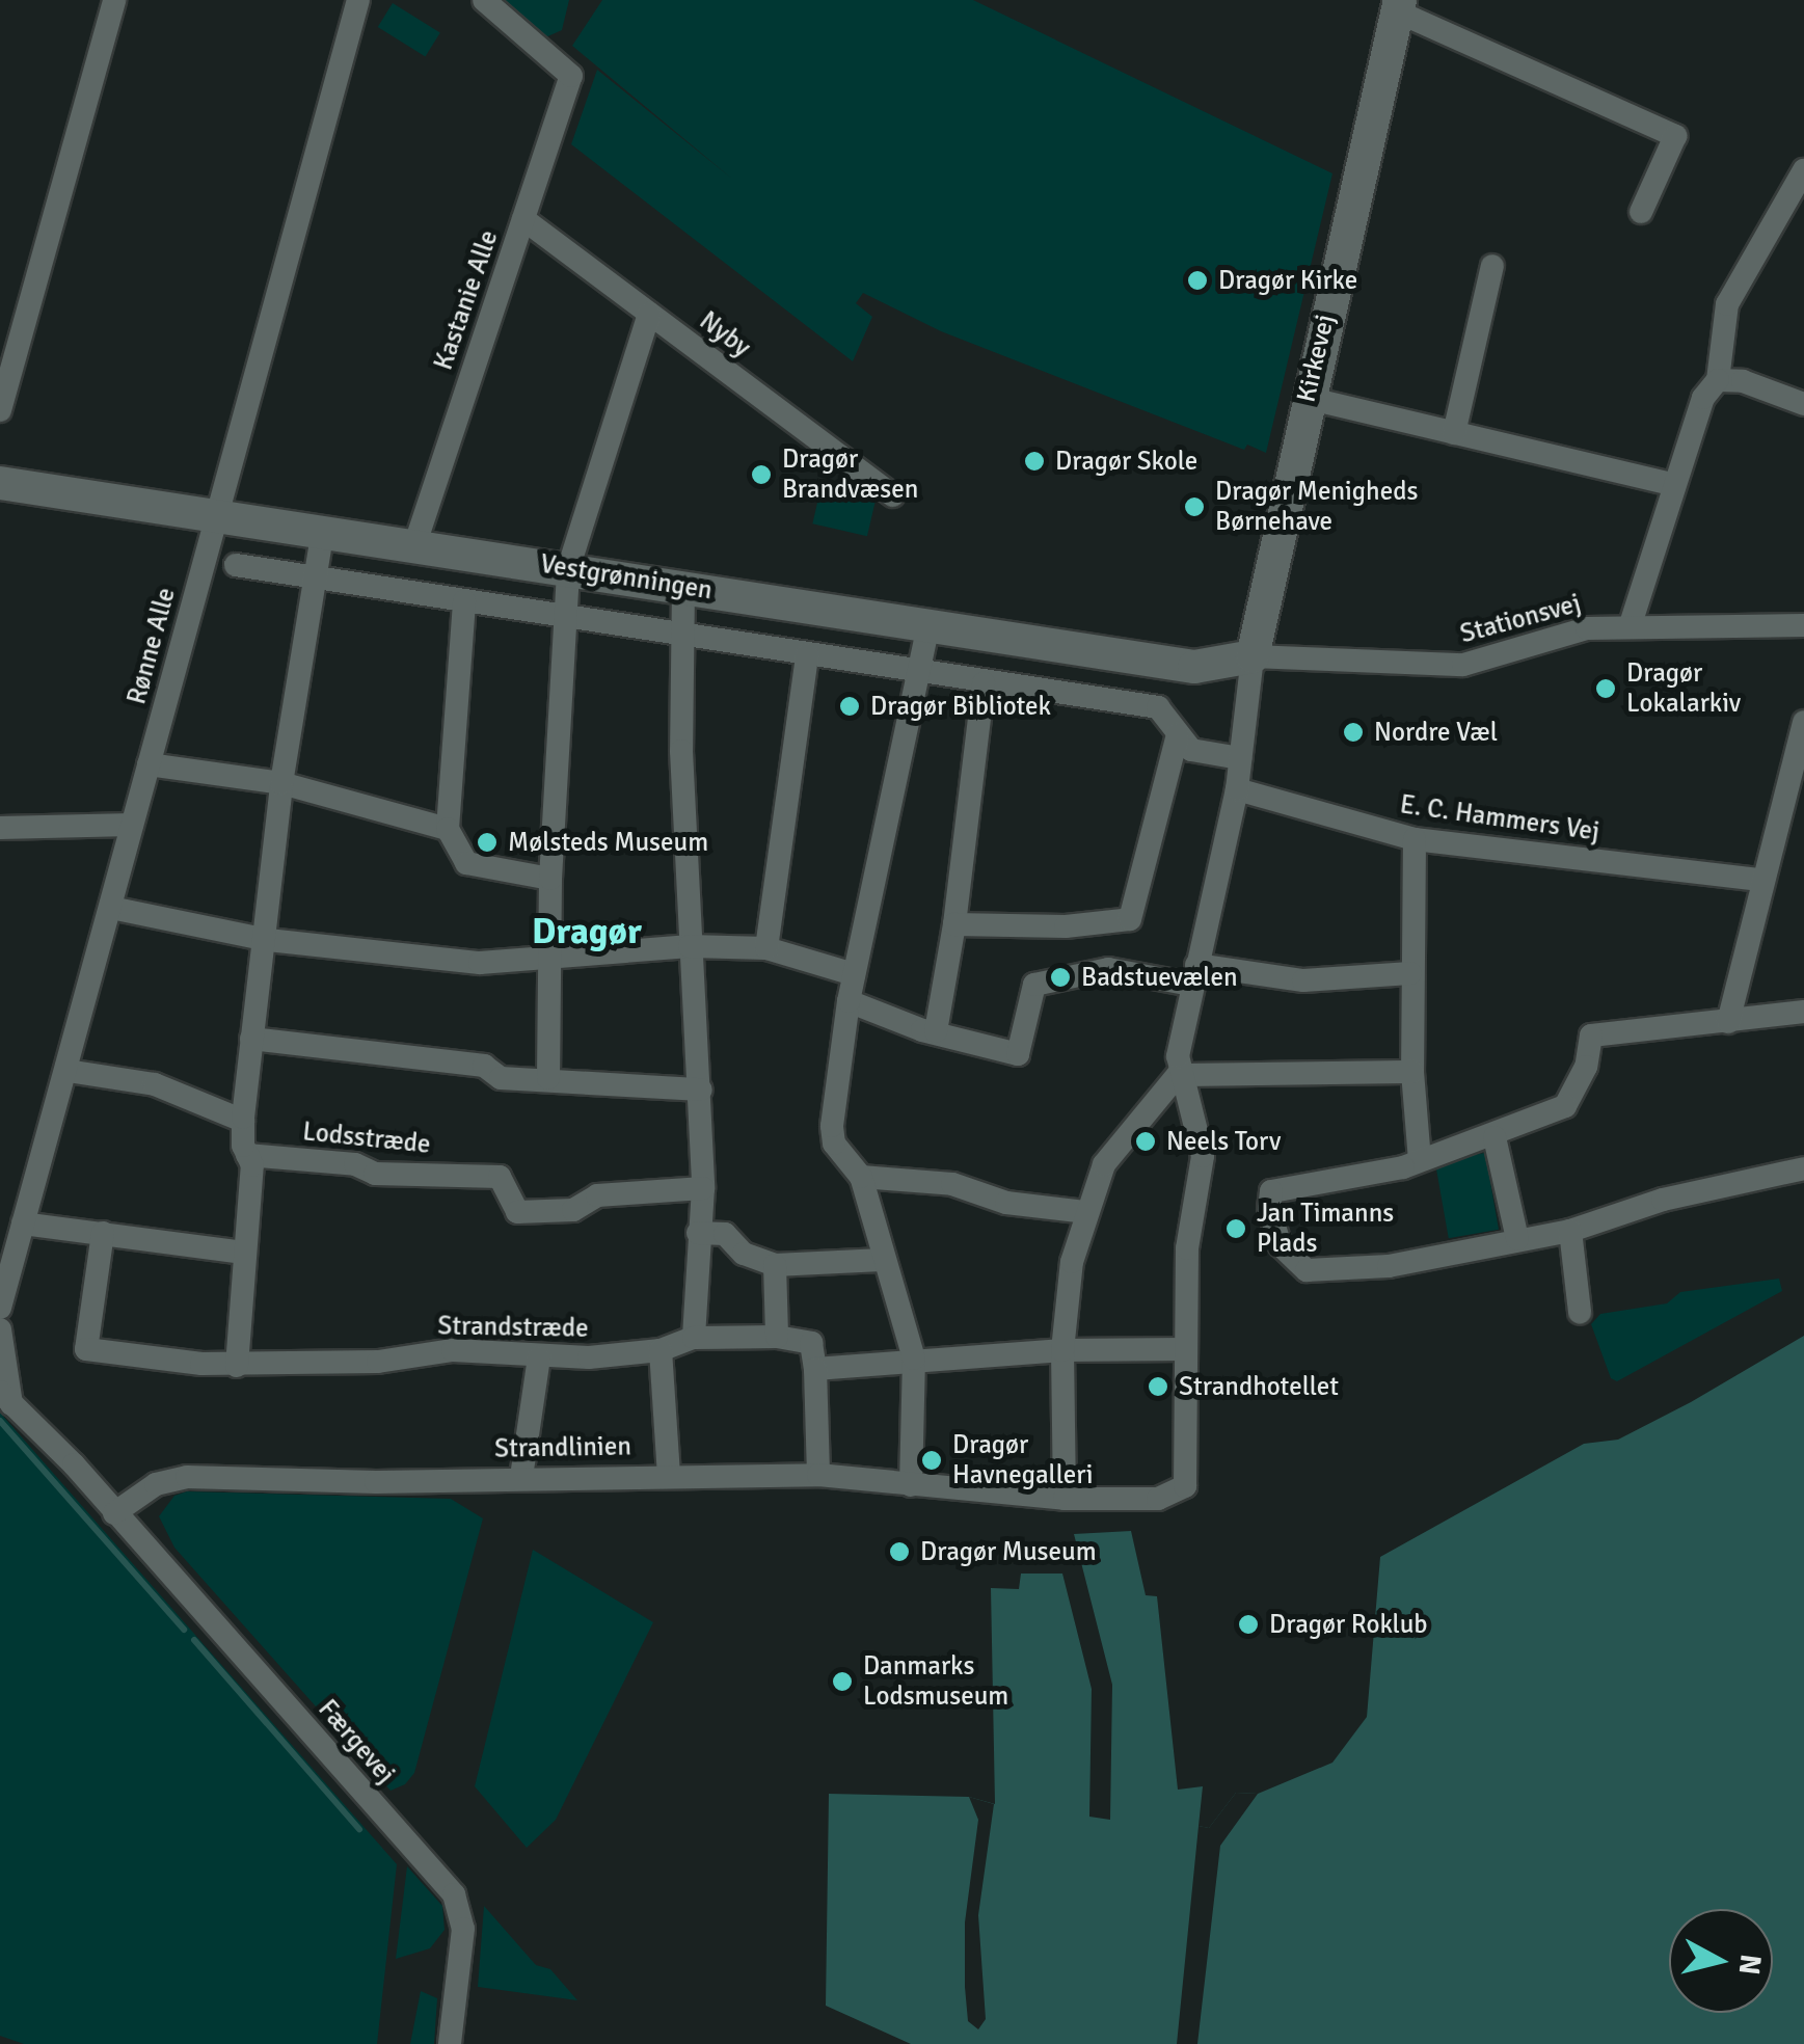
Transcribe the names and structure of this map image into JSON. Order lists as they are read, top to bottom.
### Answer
{
  "streets": {
    "street": [
      "Kastanie Alle",
      "Nyby",
      "Kirkevej",
      "Vestgrønningen",
      "Stationsvej",
      "Rønne Alle",
      "E. C. Hammers Vej",
      "Lodsstræde",
      "Strandstræde",
      "Strandlinien",
      "Færgevej"
    ]
  },
  "crossings": [
    ["Kastanie Alle", "Nyby"],
    ["Kastanie Alle", "Vestgrønningen"],
    ["Kirkevej", "Vestgrønningen"],
    ["Kirkevej", "Stationsvej"],
    ["Vestgrønningen", "Stationsvej"],
    ["Vestgrønningen", "Rønne Alle"],
    ["Strandlinien", "Færgevej"]
  ],
  "districts": ["Dragør"],
  "places": [
    "Dragør Kirke",
    "Dragør Skole",
    "Dragør Brandvæsen",
    "Dragør Menigheds Børnehave",
    "Dragør Lokalarkiv",
    "Dragør Bibliotek",
    "Nordre Væl",
    "Mølsteds Museum",
    "Badstuevælen",
    "Neels Torv",
    "Jan Timanns Plads",
    "Strandhotellet",
    "Dragør Havnegalleri",
    "Dragør Museum",
    "Dragør Roklub",
    "Danmarks Lodsmuseum"
  ],
  "north": "right"
}
